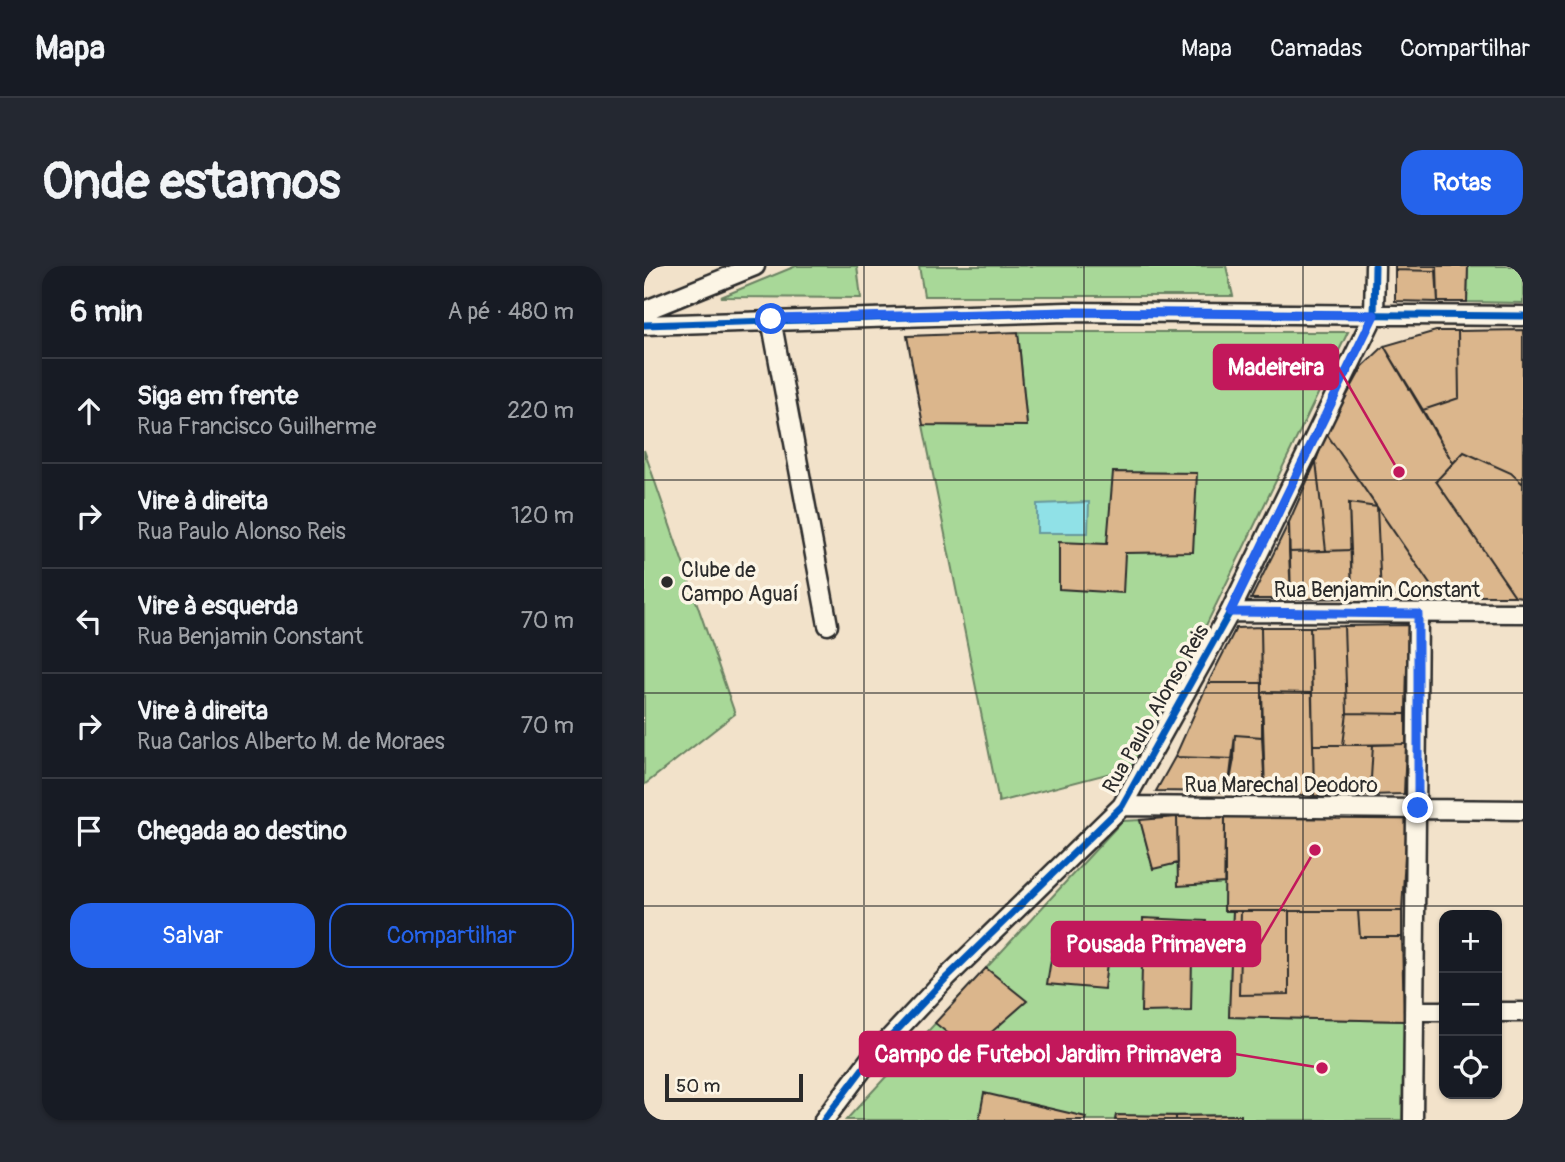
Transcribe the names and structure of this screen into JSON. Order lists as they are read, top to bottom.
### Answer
{
  "streets": {
    "street": ["Rua Benjamin Constant", "Rua Paulo Alonso Reis", "Rua Marechal Deodoro"]
  },
  "crossings": [
    ["Rua Benjamin Constant", "Rua Paulo Alonso Reis"],
    ["Rua Paulo Alonso Reis", "Rua Marechal Deodoro"]
  ],
  "places": [
    "Madeireira",
    "Clube de Campo Aguaí",
    "Pousada Primavera",
    "Campo de Futebol Jardim Primavera"
  ],
  "scale_bar": "50 m",
  "page": {
    "header": "Mapa",
    "nav": ["Mapa", "Camadas", "Compartilhar"],
    "buttons": [
      "Rotas",
      ["Salvar", "Compartilhar"]
    ],
    "title": "Onde estamos",
    "heading": ["6 min", "A pé · 480 m"],
    "list": [
      ["Siga em frente", "Rua Francisco Guilherme", "220 m"],
      ["Vire à direita", "Rua Paulo Alonso Reis", "120 m"],
      ["Vire à esquerda", "Rua Benjamin Constant", "70 m"],
      ["Vire à direita", "Rua Carlos Alberto M. de Moraes", "70 m"],
      "Chegada ao destino"
    ],
    "map_buttons": ["+", "−"],
    "scale": "50 m"
  }
}
